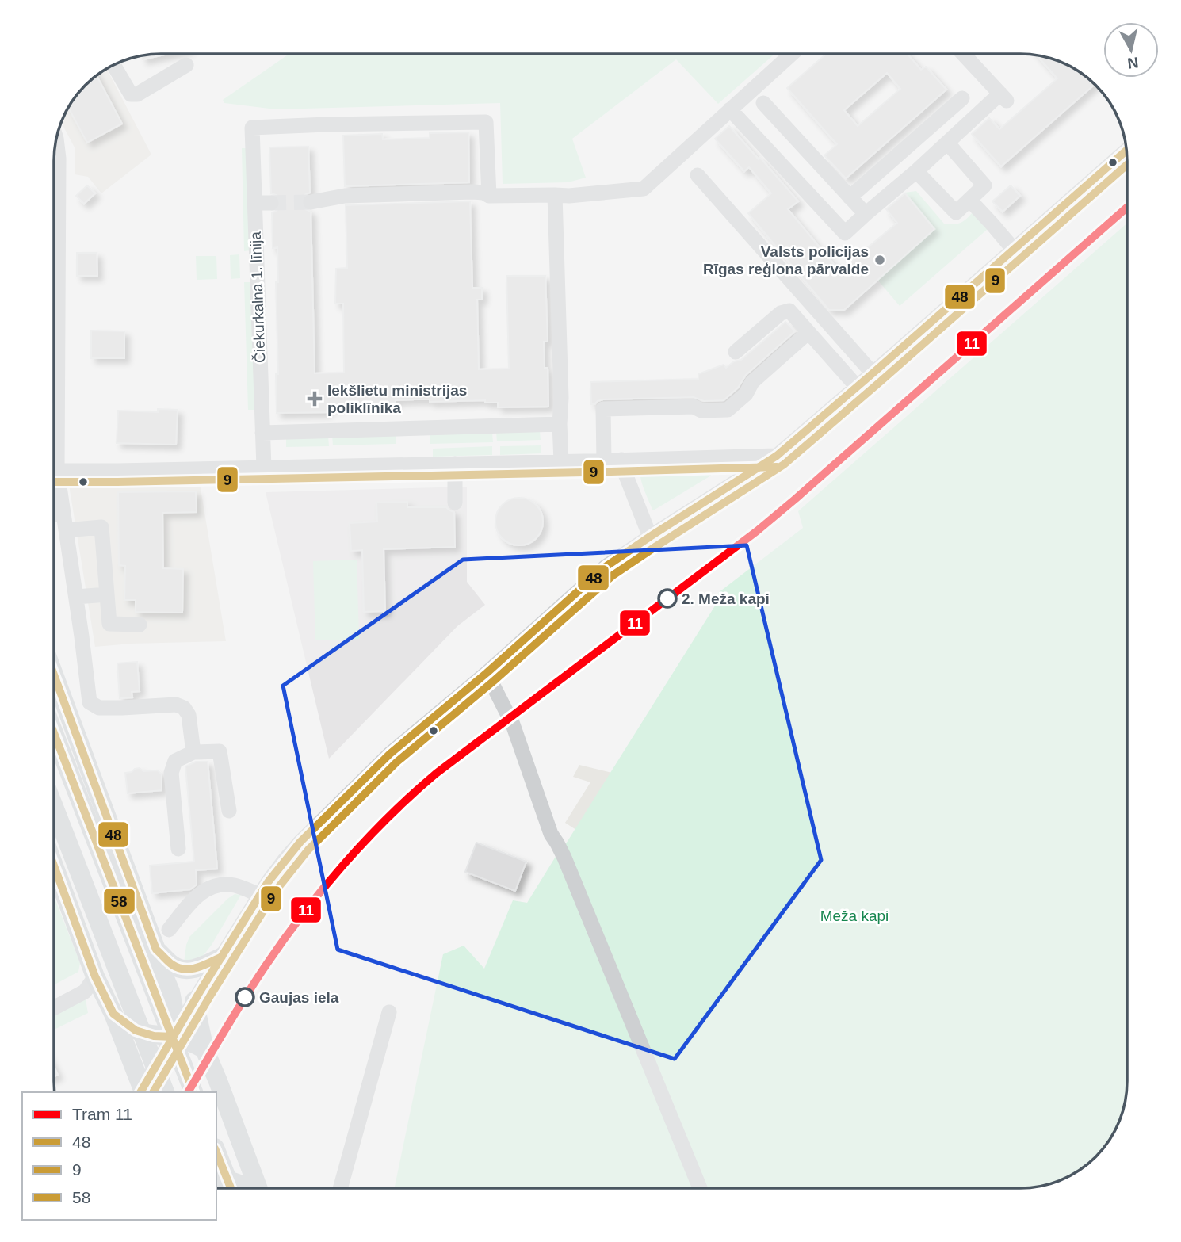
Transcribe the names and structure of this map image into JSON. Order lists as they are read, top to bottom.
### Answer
{
  "streets": {
    "street": ["Čiekurkalna 1. līnija"]
  },
  "parks": ["Meža kapi"],
  "places": {
    "other": ["Valsts policijas Rīgas reģiona pārvalde", "2. Meža kapi", "Gaujas iela"],
    "health": ["Iekšlietu ministrijas poliklīnika"]
  },
  "lines": [
    "transit line 48",
    "transit line 9",
    "tram line 11",
    "transit line 58"
  ],
  "legend": [
    "Tram 11",
    "48",
    "9",
    "58"
  ],
  "north": "bottom"
}
